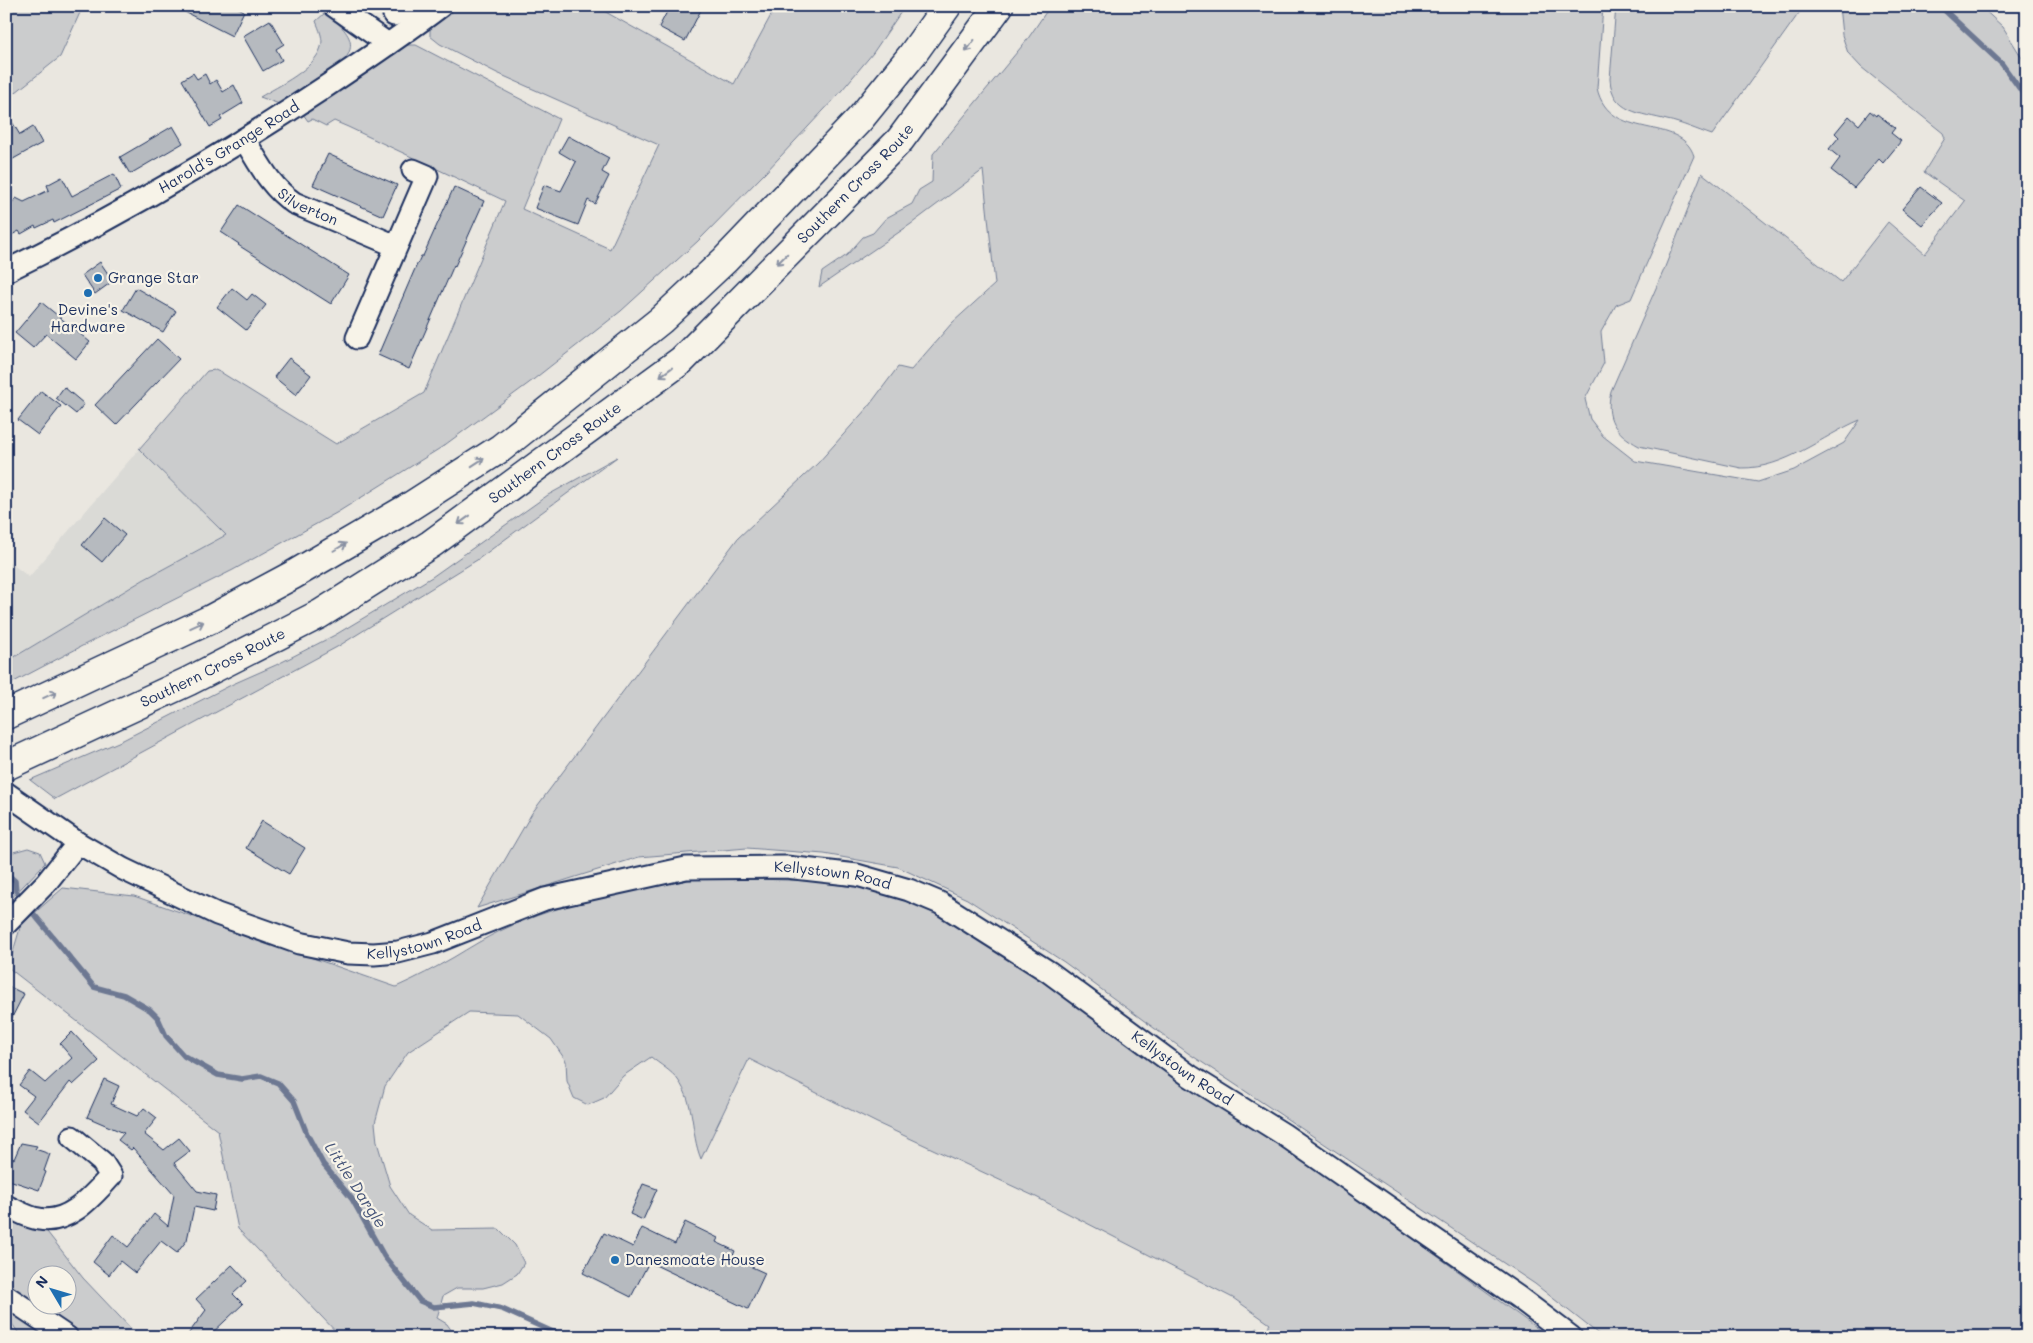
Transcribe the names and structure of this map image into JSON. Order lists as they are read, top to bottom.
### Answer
{
  "streets": {
    "highway": ["Southern Cross Route"],
    "street": ["Harold's Grange Road", "Silverton", "Kellystown Road"]
  },
  "crossings": [
    ["Harold's Grange Road", "Silverton"]
  ],
  "water": ["Little Dargle"],
  "places": ["Grange Star", "Devine's Hardware", "Danesmoate House"],
  "north": "top left"
}
